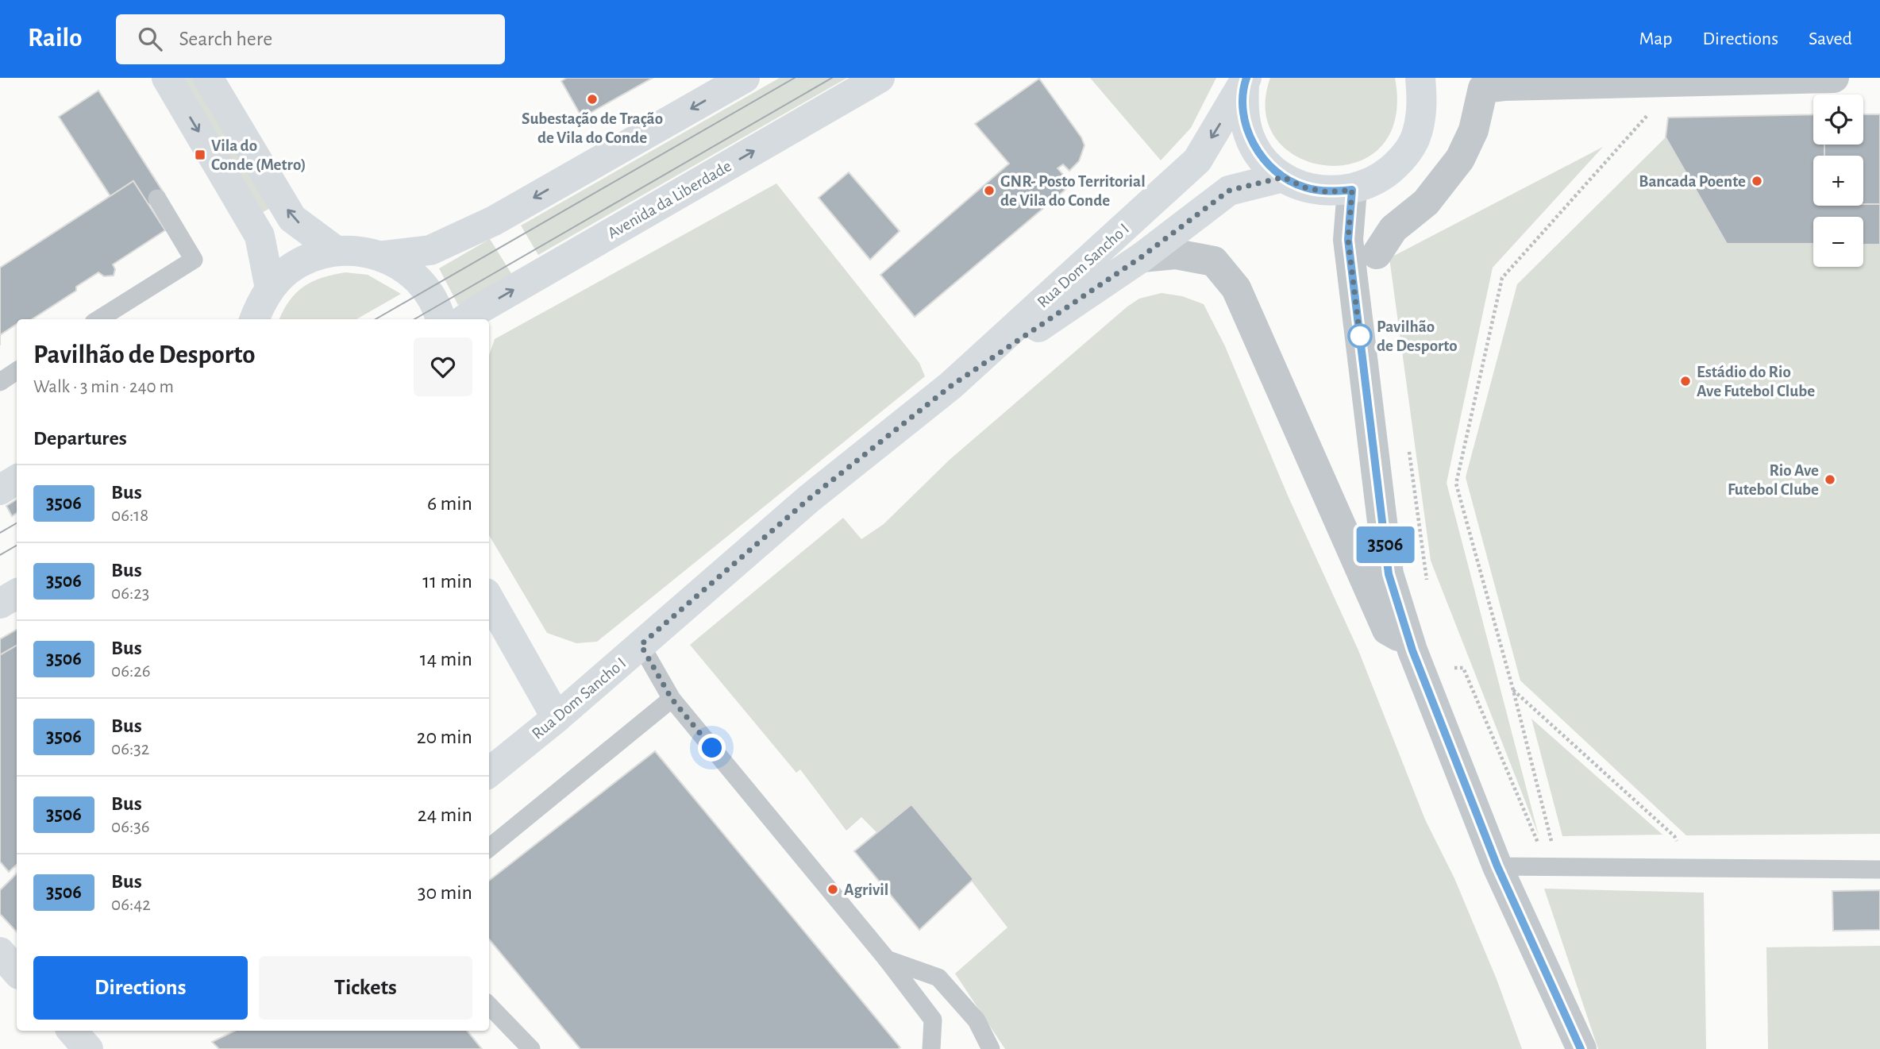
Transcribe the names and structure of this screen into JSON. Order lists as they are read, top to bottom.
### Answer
{
  "streets": {
    "street": ["Avenida da Liberdade", "Rua Dom Sancho I"]
  },
  "places": {
    "other": [
      "Subestação de Tração de Vila do Conde",
      "Bancada Poente",
      "GNR- Posto Territorial de Vila do Conde",
      "Pavilhão de Desporto",
      "Estádio do Rio Ave Futebol Clube",
      "Rio Ave Futebol Clube",
      "Agrivil"
    ],
    "transit": ["Vila do Conde (Metro)"]
  },
  "lines": ["bus line 3506"],
  "page": {
    "header": "Railo",
    "search": "Search here",
    "nav": ["Map", "Directions", "Saved"],
    "on_map": "3506",
    "map_buttons": ["+", "−"],
    "heading": [
      ["Pavilhão de Desporto", "Walk · 3 min · 240 m"],
      "Departures"
    ],
    "list": [
      {
        "mark": "3506",
        "name": "Bus",
        "note": "06:18",
        "value": "6 min"
      },
      {
        "mark": "3506",
        "name": "Bus",
        "note": "06:23",
        "value": "11 min"
      },
      {
        "mark": "3506",
        "name": "Bus",
        "note": "06:26",
        "value": "14 min"
      },
      {
        "mark": "3506",
        "name": "Bus",
        "note": "06:32",
        "value": "20 min"
      },
      {
        "mark": "3506",
        "name": "Bus",
        "note": "06:36",
        "value": "24 min"
      },
      {
        "mark": "3506",
        "name": "Bus",
        "note": "06:42",
        "value": "30 min"
      }
    ],
    "buttons": ["Directions", "Tickets"]
  }
}
